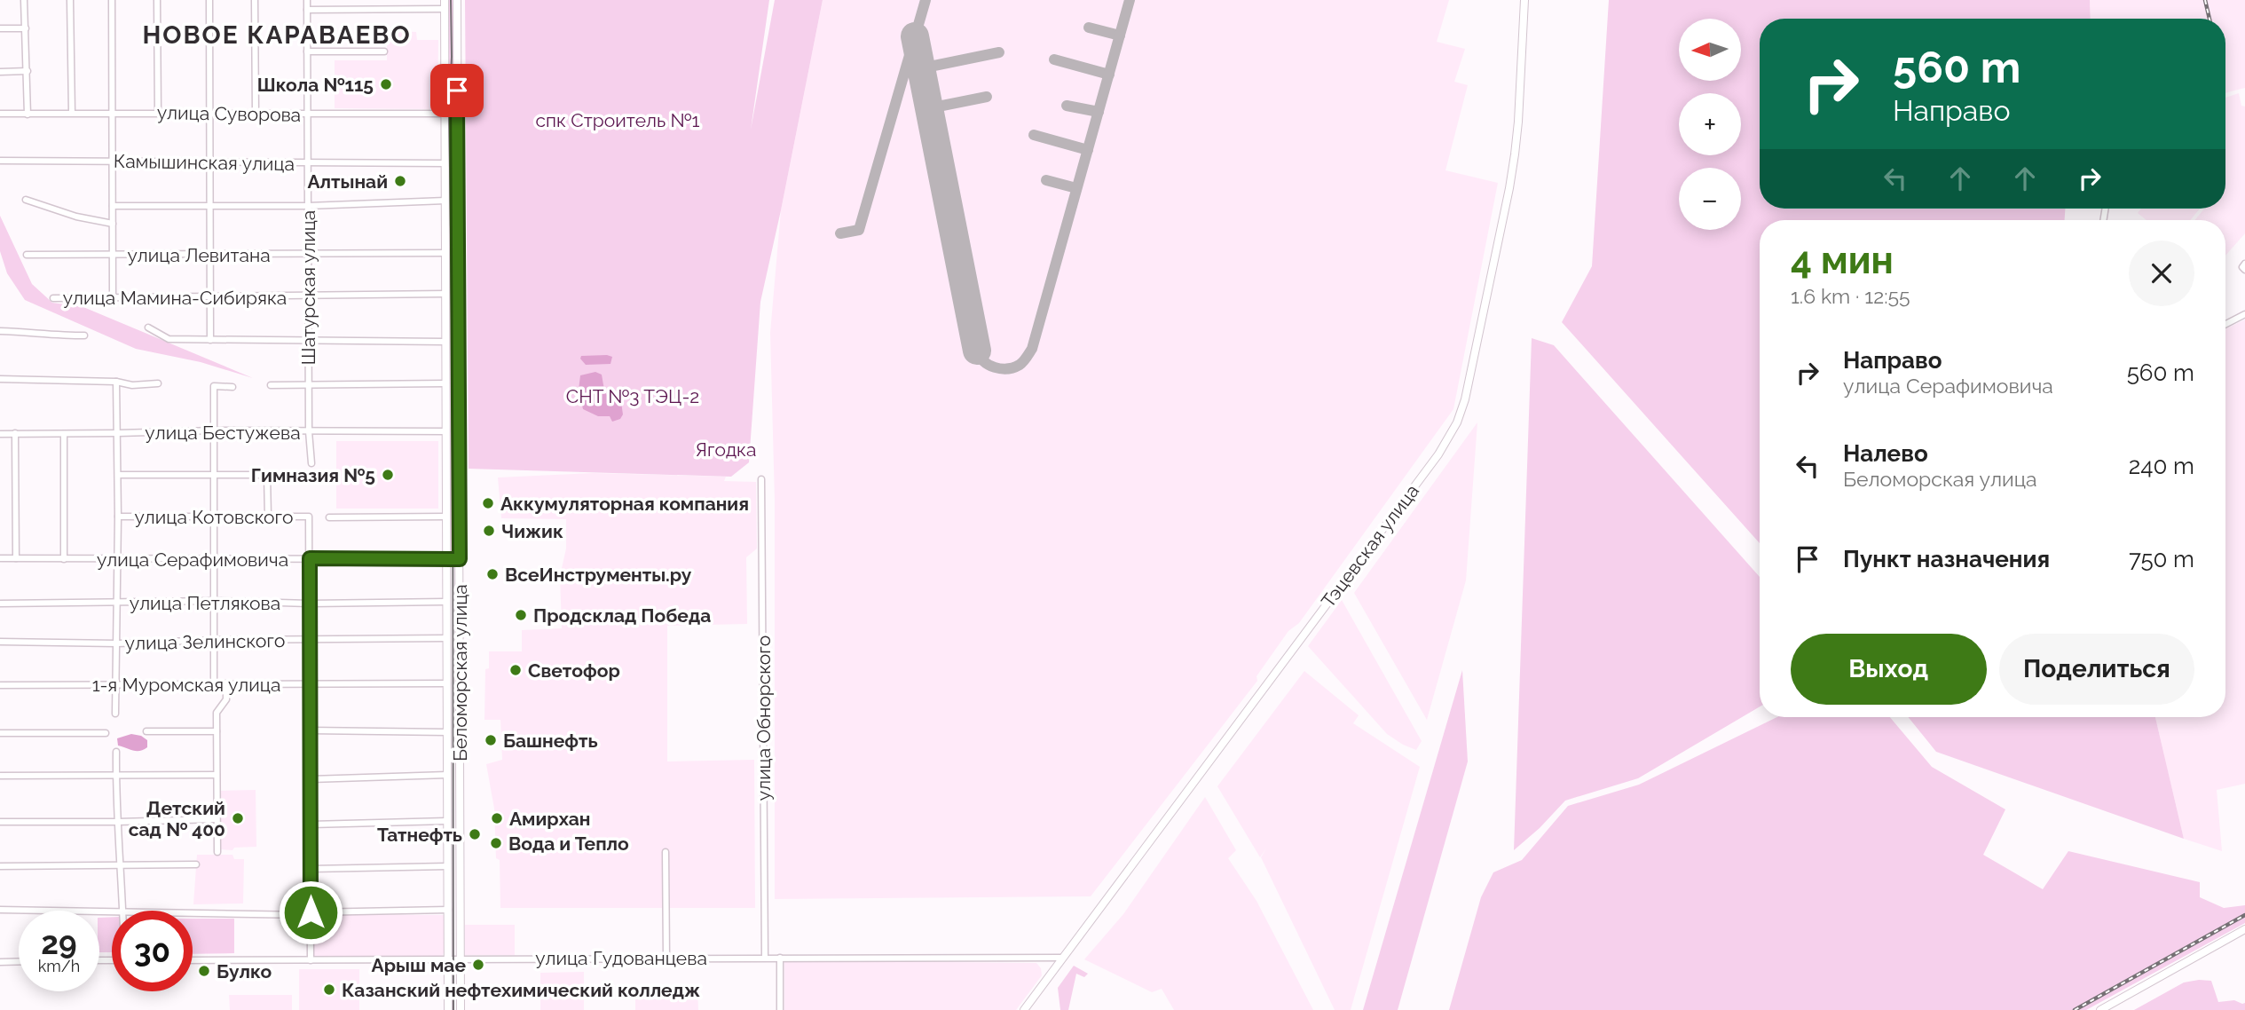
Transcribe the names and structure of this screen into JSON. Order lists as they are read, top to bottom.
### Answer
{
  "streets": {
    "main road": ["Тэцевская улица", "Беломорская улица"],
    "street": [
      "улица Суворова",
      "Камышинская улица",
      "улица Левитана",
      "Шатурская улица",
      "улица Мамина-Сибиряка",
      "улица Бестужева",
      "улица Котовского",
      "улица Серафимовича",
      "улица Петлякова",
      "улица Зелинского",
      "1-я Муромская улица",
      "улица Обнорского",
      "улица Гудованцева"
    ]
  },
  "crossings": [
    ["улица Суворова", "Шатурская улица"],
    ["улица Суворова", "Беломорская улица"],
    ["Камышинская улица", "Шатурская улица"],
    ["Камышинская улица", "Беломорская улица"],
    ["улица Левитана", "Шатурская улица"],
    ["улица Левитана", "Беломорская улица"],
    ["Шатурская улица", "улица Мамина-Сибиряка"],
    ["Шатурская улица", "улица Бестужева"],
    ["улица Мамина-Сибиряка", "Беломорская улица"],
    ["улица Бестужева", "Беломорская улица"],
    ["улица Котовского", "улица Серафимовича"],
    ["Тэцевская улица", "улица Гудованцева"],
    ["улица Серафимовича", "Беломорская улица"],
    ["улица Петлякова", "Беломорская улица"],
    ["улица Зелинского", "Беломорская улица"],
    ["Беломорская улица", "1-я Муромская улица"],
    ["Беломорская улица", "улица Гудованцева"],
    ["улица Обнорского", "улица Гудованцева"]
  ],
  "districts": ["НОВОЕ КАРАВАЕВО"],
  "parks": ["спк Строитель №1", "СНТ №3 ТЭЦ-2", "Ягодка"],
  "places": [
    "Школа №115",
    "Алтынай",
    "Гимназия №5",
    "Аккумуляторная компания",
    "Чижик",
    "ВсеИнструменты.ру",
    "Продсклад Победа",
    "Светофор",
    "Башнефть",
    "Детский сад № 400",
    "Амирхан",
    "Татнефть",
    "Вода и Тепло",
    "Арыш мае",
    "Булко",
    "Казанский нефтехимический колледж"
  ],
  "north": "left",
  "page": {
    "map_buttons": ["+", "−"],
    "turn": ["560 m", "Направо"],
    "heading": ["4 мин", "1.6 km · 12:55"],
    "list": [
      {
        "name": "Направо",
        "note": "улица Серафимовича",
        "value": "560 m"
      },
      {
        "name": "Налево",
        "note": "Беломорская улица",
        "value": "240 m"
      },
      {
        "name": "Пункт назначения",
        "value": "750 m"
      }
    ],
    "buttons": ["Выход", "Поделиться"],
    "speed": "29 km/h",
    "limit": "30"
  }
}
